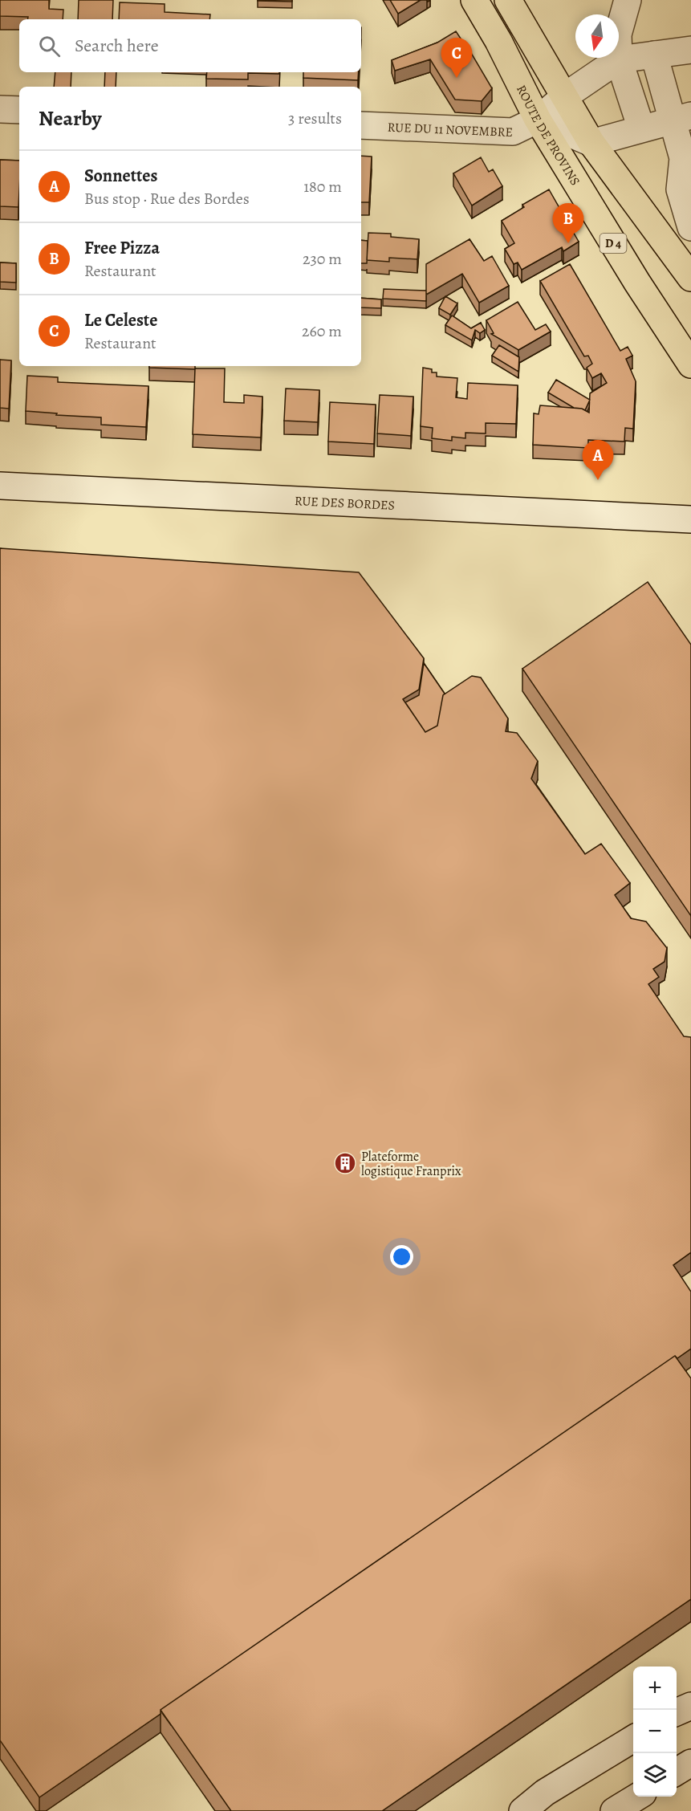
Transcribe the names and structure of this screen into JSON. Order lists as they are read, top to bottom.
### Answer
{
  "streets": {
    "main road": ["ROUTE DE PROVINS", "D 4"],
    "street": ["RUE DU 11 NOVEMBRE", "RUE DES BORDES"]
  },
  "crossings": [
    ["RUE DU 11 NOVEMBRE", "ROUTE DE PROVINS"]
  ],
  "places": {
    "building": ["Plateforme logistique Franprix"]
  },
  "north": "bottom",
  "page": {
    "search": "Search here",
    "pins": ["C", "B", "A"],
    "heading": ["Nearby", "3 results"],
    "list": [
      {
        "mark": "A",
        "name": "Sonnettes",
        "note": "Bus stop · Rue des Bordes",
        "value": "180 m"
      },
      {
        "mark": "B",
        "name": "Free Pizza",
        "note": "Restaurant",
        "value": "230 m"
      },
      {
        "mark": "C",
        "name": "Le Celeste",
        "note": "Restaurant",
        "value": "260 m"
      }
    ],
    "map_buttons": ["+", "−"]
  }
}
